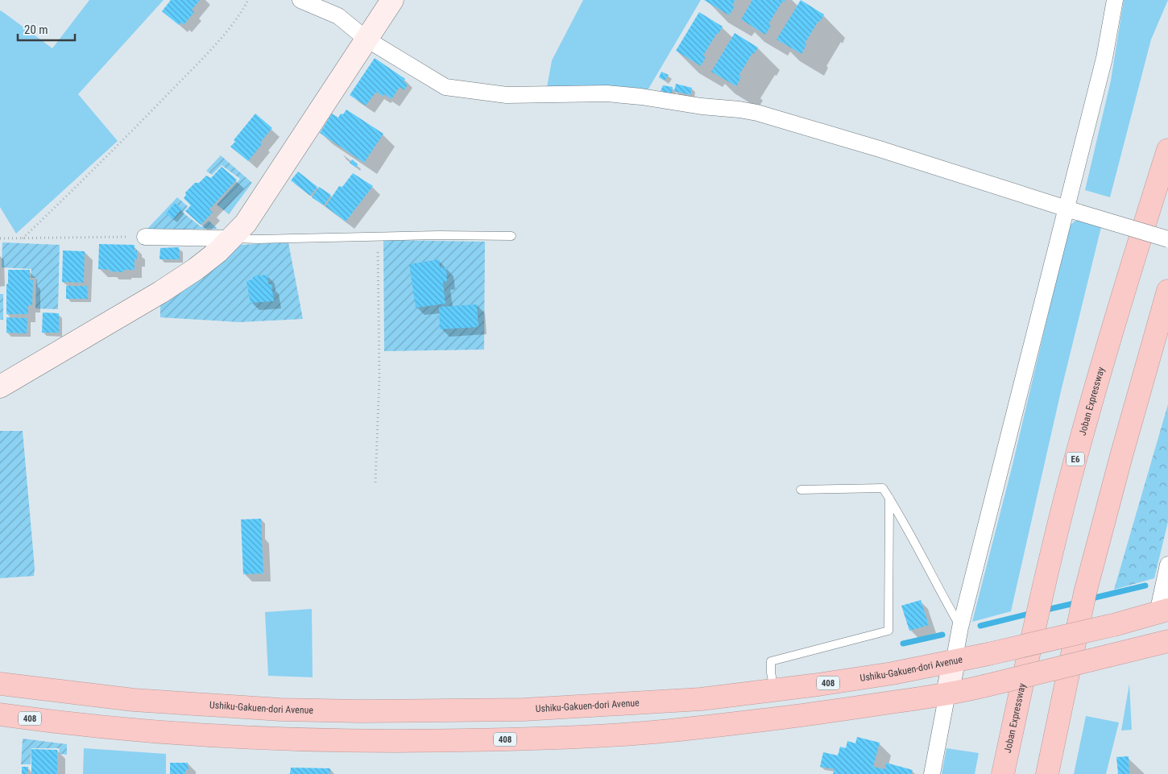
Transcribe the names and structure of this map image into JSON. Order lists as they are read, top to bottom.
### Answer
{
  "streets": {
    "highway": [
      "Joban Expressway",
      "E6",
      "Ushiku-Gakuen-dori Avenue",
      "408"
    ]
  },
  "scale_bar": "20 m"
}
